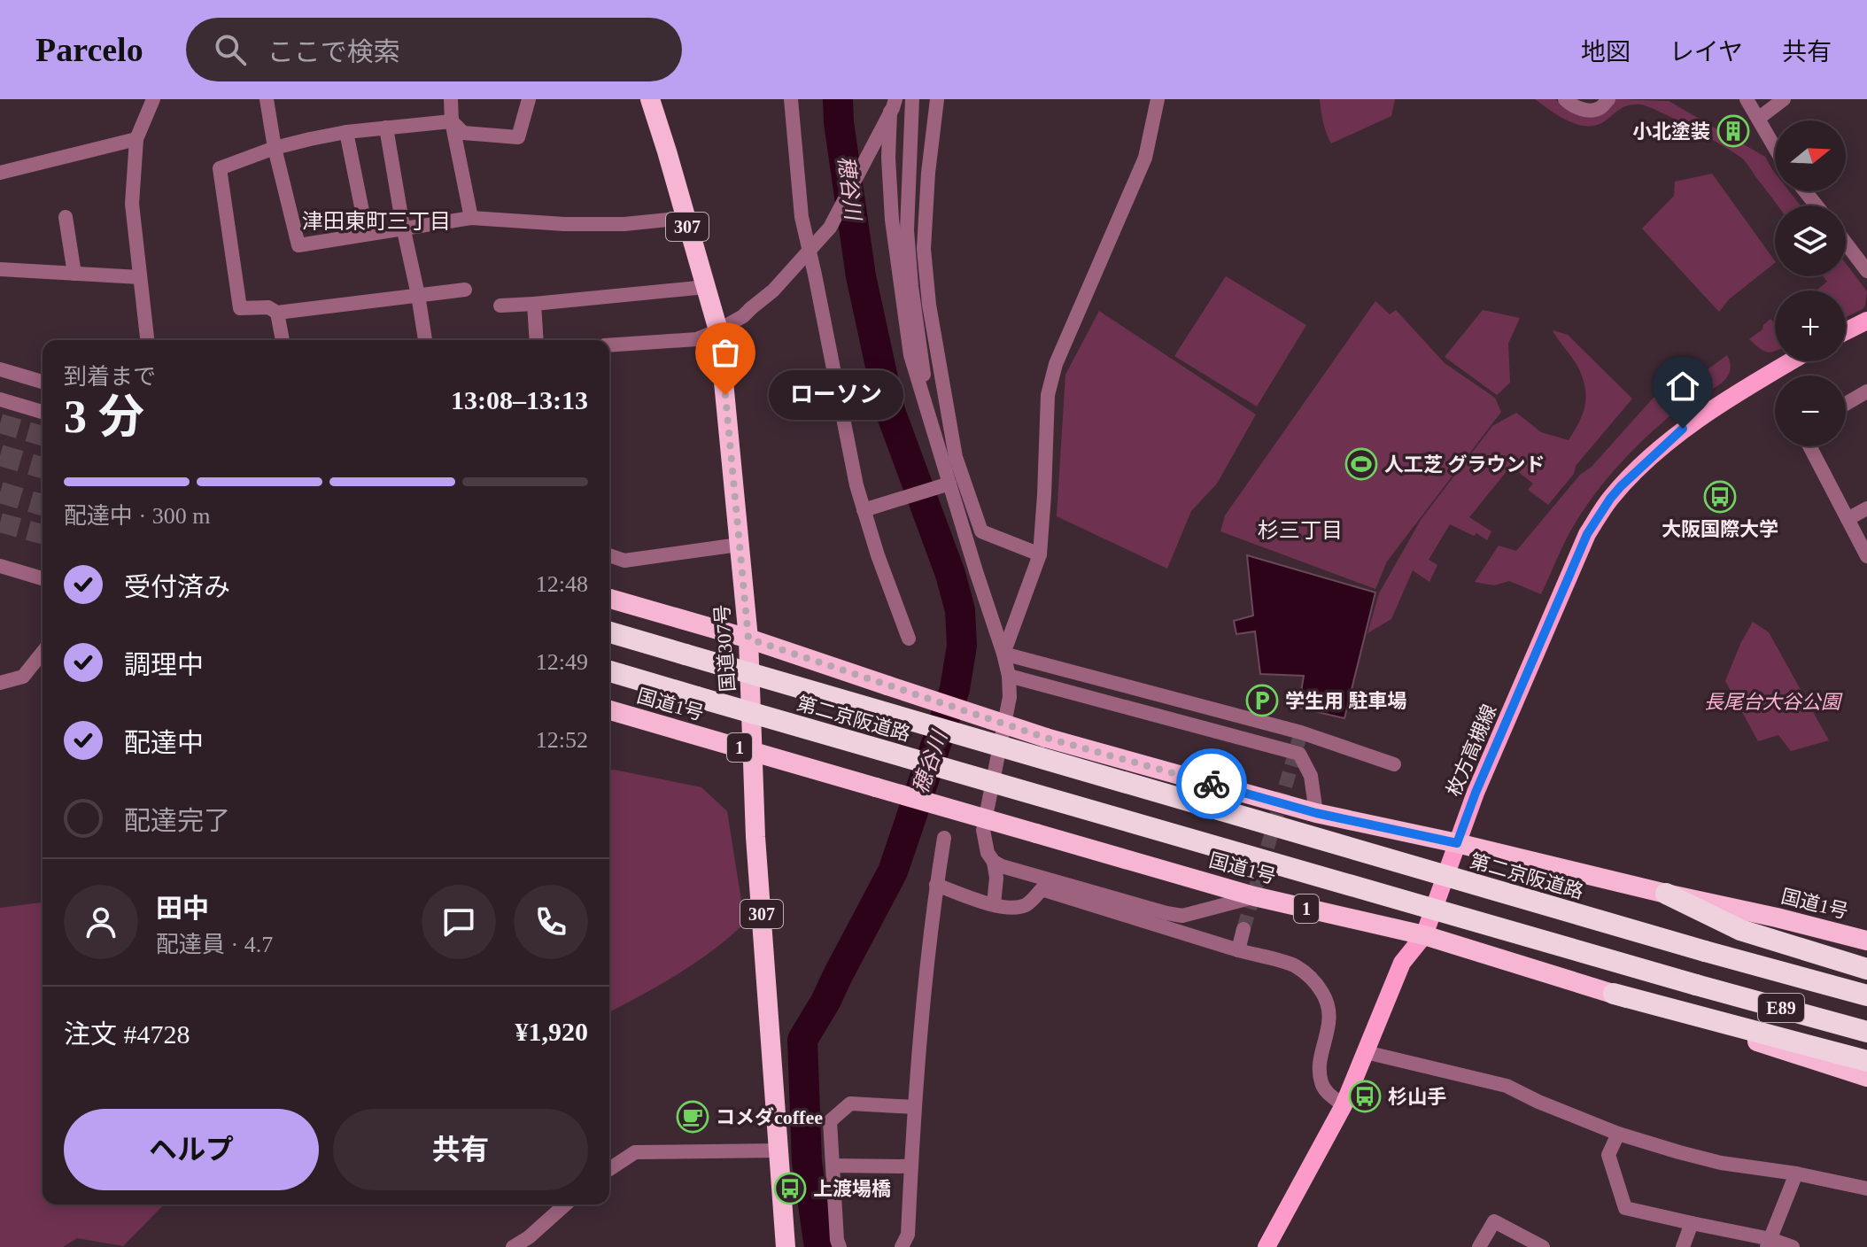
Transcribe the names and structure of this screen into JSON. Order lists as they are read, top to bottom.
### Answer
{
  "streets": {
    "highway": [
      "307",
      "国道307号",
      "国道1号",
      "第二京阪道路",
      "1",
      "E89"
    ],
    "main road": ["枚方高槻線"]
  },
  "crossings": [
    ["国道307号", "国道1号"],
    ["国道1号", "枚方高槻線"]
  ],
  "districts": ["津田東町三丁目", "杉三丁目"],
  "water": ["穂谷川"],
  "parks": ["長尾台大谷公園"],
  "places": {
    "building": ["小北塗装"],
    "other": ["ローソン"],
    "sports": ["人工芝 グラウンド"],
    "bus stop": ["大阪国際大学", "杉山手", "上渡場橋"],
    "parking": ["学生用 駐車場"],
    "cafe": ["コメダcoffee"]
  },
  "north": "right",
  "page": {
    "header": "Parcelo",
    "search": "ここで検索",
    "nav": ["地図", "レイヤ", "共有"],
    "map_buttons": ["+", "−"],
    "heading": ["3 分", "到着まで", "13:08–13:13"],
    "panel": [
      "田中",
      "配達員 · 4.7",
      "注文 #4728",
      "¥1,920"
    ],
    "bubble": "ローソン",
    "bar": "配達中 · 300 m",
    "list": [
      ["受付済み", "12:48"],
      ["調理中", "12:49"],
      ["配達中", "12:52"],
      "配達完了"
    ],
    "buttons": ["ヘルプ", "共有"]
  }
}
